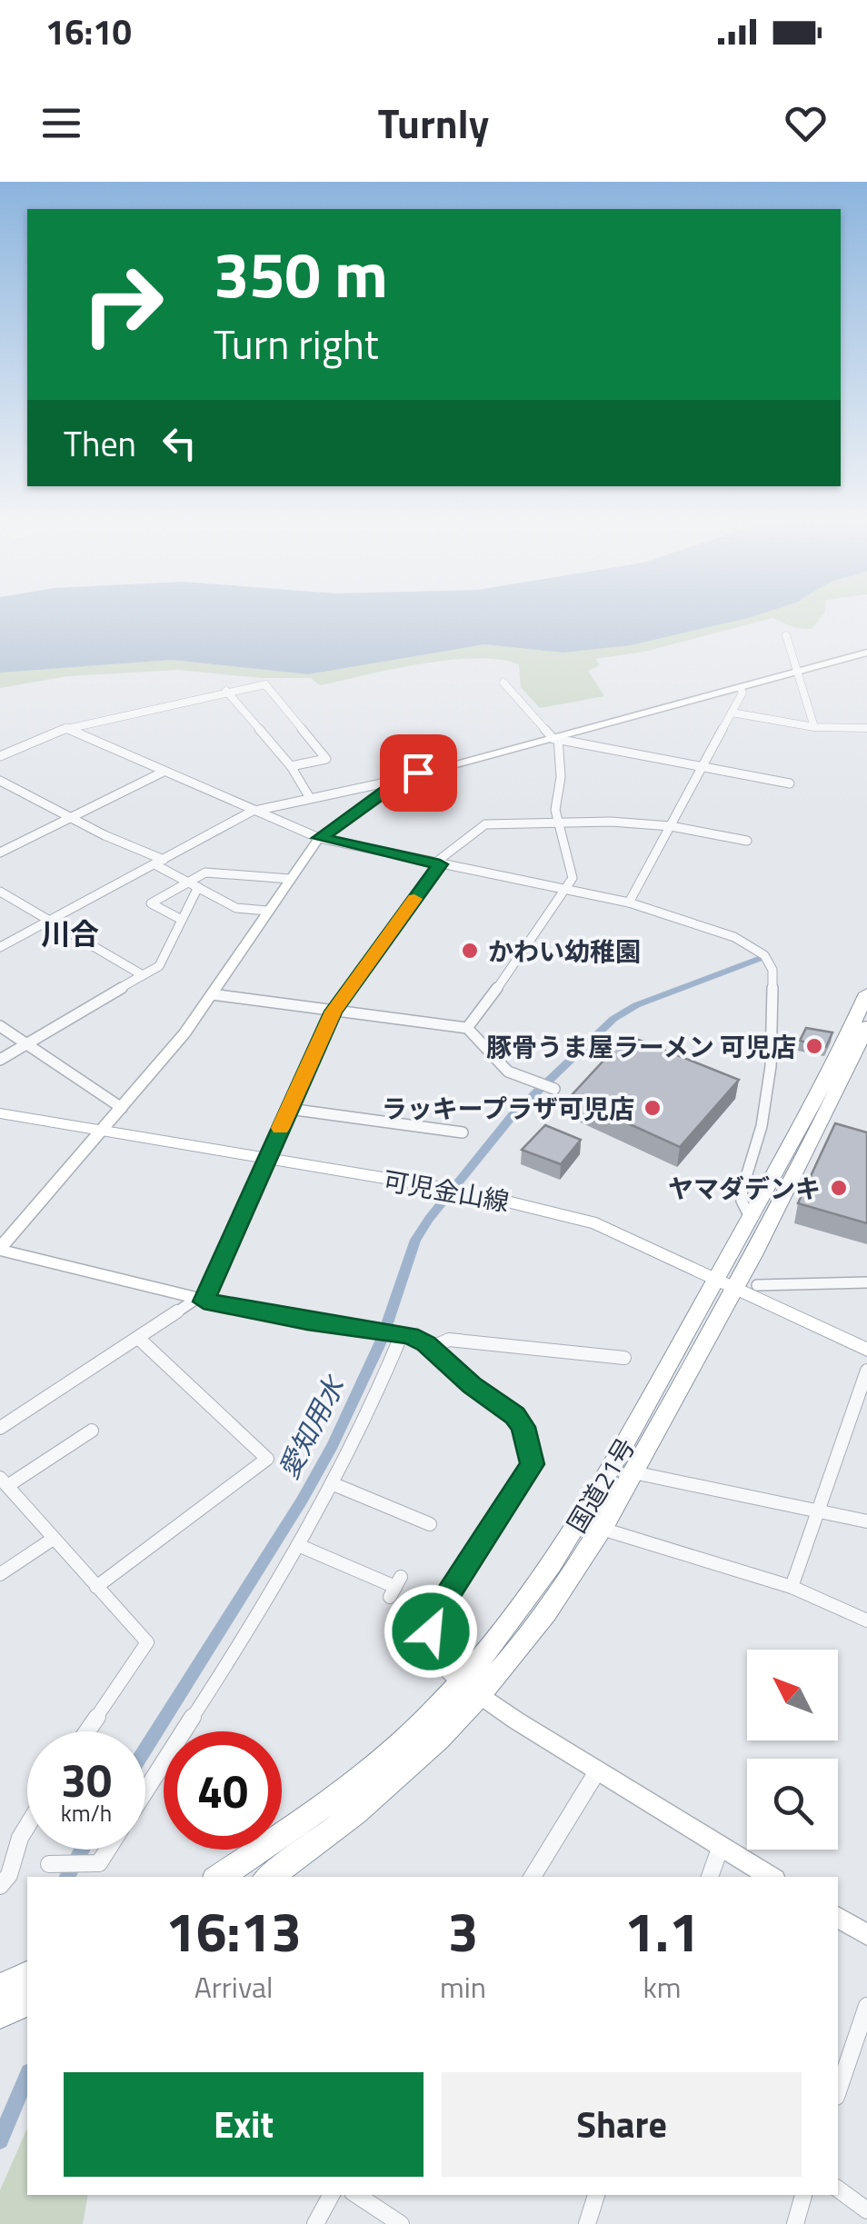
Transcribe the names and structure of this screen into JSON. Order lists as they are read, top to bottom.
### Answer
{
  "streets": {
    "highway": ["国道21号"],
    "main road": ["可児金山線"]
  },
  "crossings": [
    ["可児金山線", "国道21号"]
  ],
  "districts": ["川合"],
  "water": ["愛知用水"],
  "places": [
    "かわい幼稚園",
    "豚骨うま屋ラーメン 可児店",
    "ラッキープラザ可児店",
    "ヤマダデンキ"
  ],
  "north": "top left",
  "page": {
    "status": "16:10",
    "header": "Turnly",
    "turn": ["350 m", "Turn right"],
    "then": "Then",
    "speed": "30 km/h",
    "limit": "40",
    "eta": [
      "16:13",
      "Arrival",
      "3",
      "min",
      "1.1",
      "km"
    ],
    "buttons": ["Exit", "Share"]
  }
}
